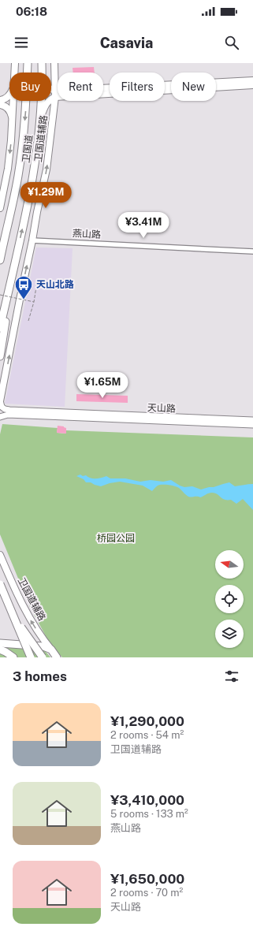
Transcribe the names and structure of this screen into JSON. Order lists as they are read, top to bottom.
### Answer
{
  "streets": {
    "main road": ["卫国道辅路", "卫国道"],
    "street": ["燕山路", "天山路"]
  },
  "crossings": [
    ["卫国道辅路", "燕山路"],
    ["卫国道辅路", "天山路"]
  ],
  "parks": ["桥园公园"],
  "places": {
    "bus stop": ["天山北路"]
  },
  "north": "left",
  "page": {
    "status": "06:18",
    "header": "Casavia",
    "chip": [
      "Buy",
      "Rent",
      "Filters",
      "New"
    ],
    "price": ["¥1.29M", "¥3.41M", "¥1.65M"],
    "heading": "3 homes",
    "list": [
      {
        "name": "¥1,290,000",
        "note": "2 rooms · 54 m² · 卫国道辅路"
      },
      {
        "name": "¥3,410,000",
        "note": "5 rooms · 133 m² · 燕山路"
      },
      {
        "name": "¥1,650,000",
        "note": "2 rooms · 70 m² · 天山路"
      }
    ]
  }
}
